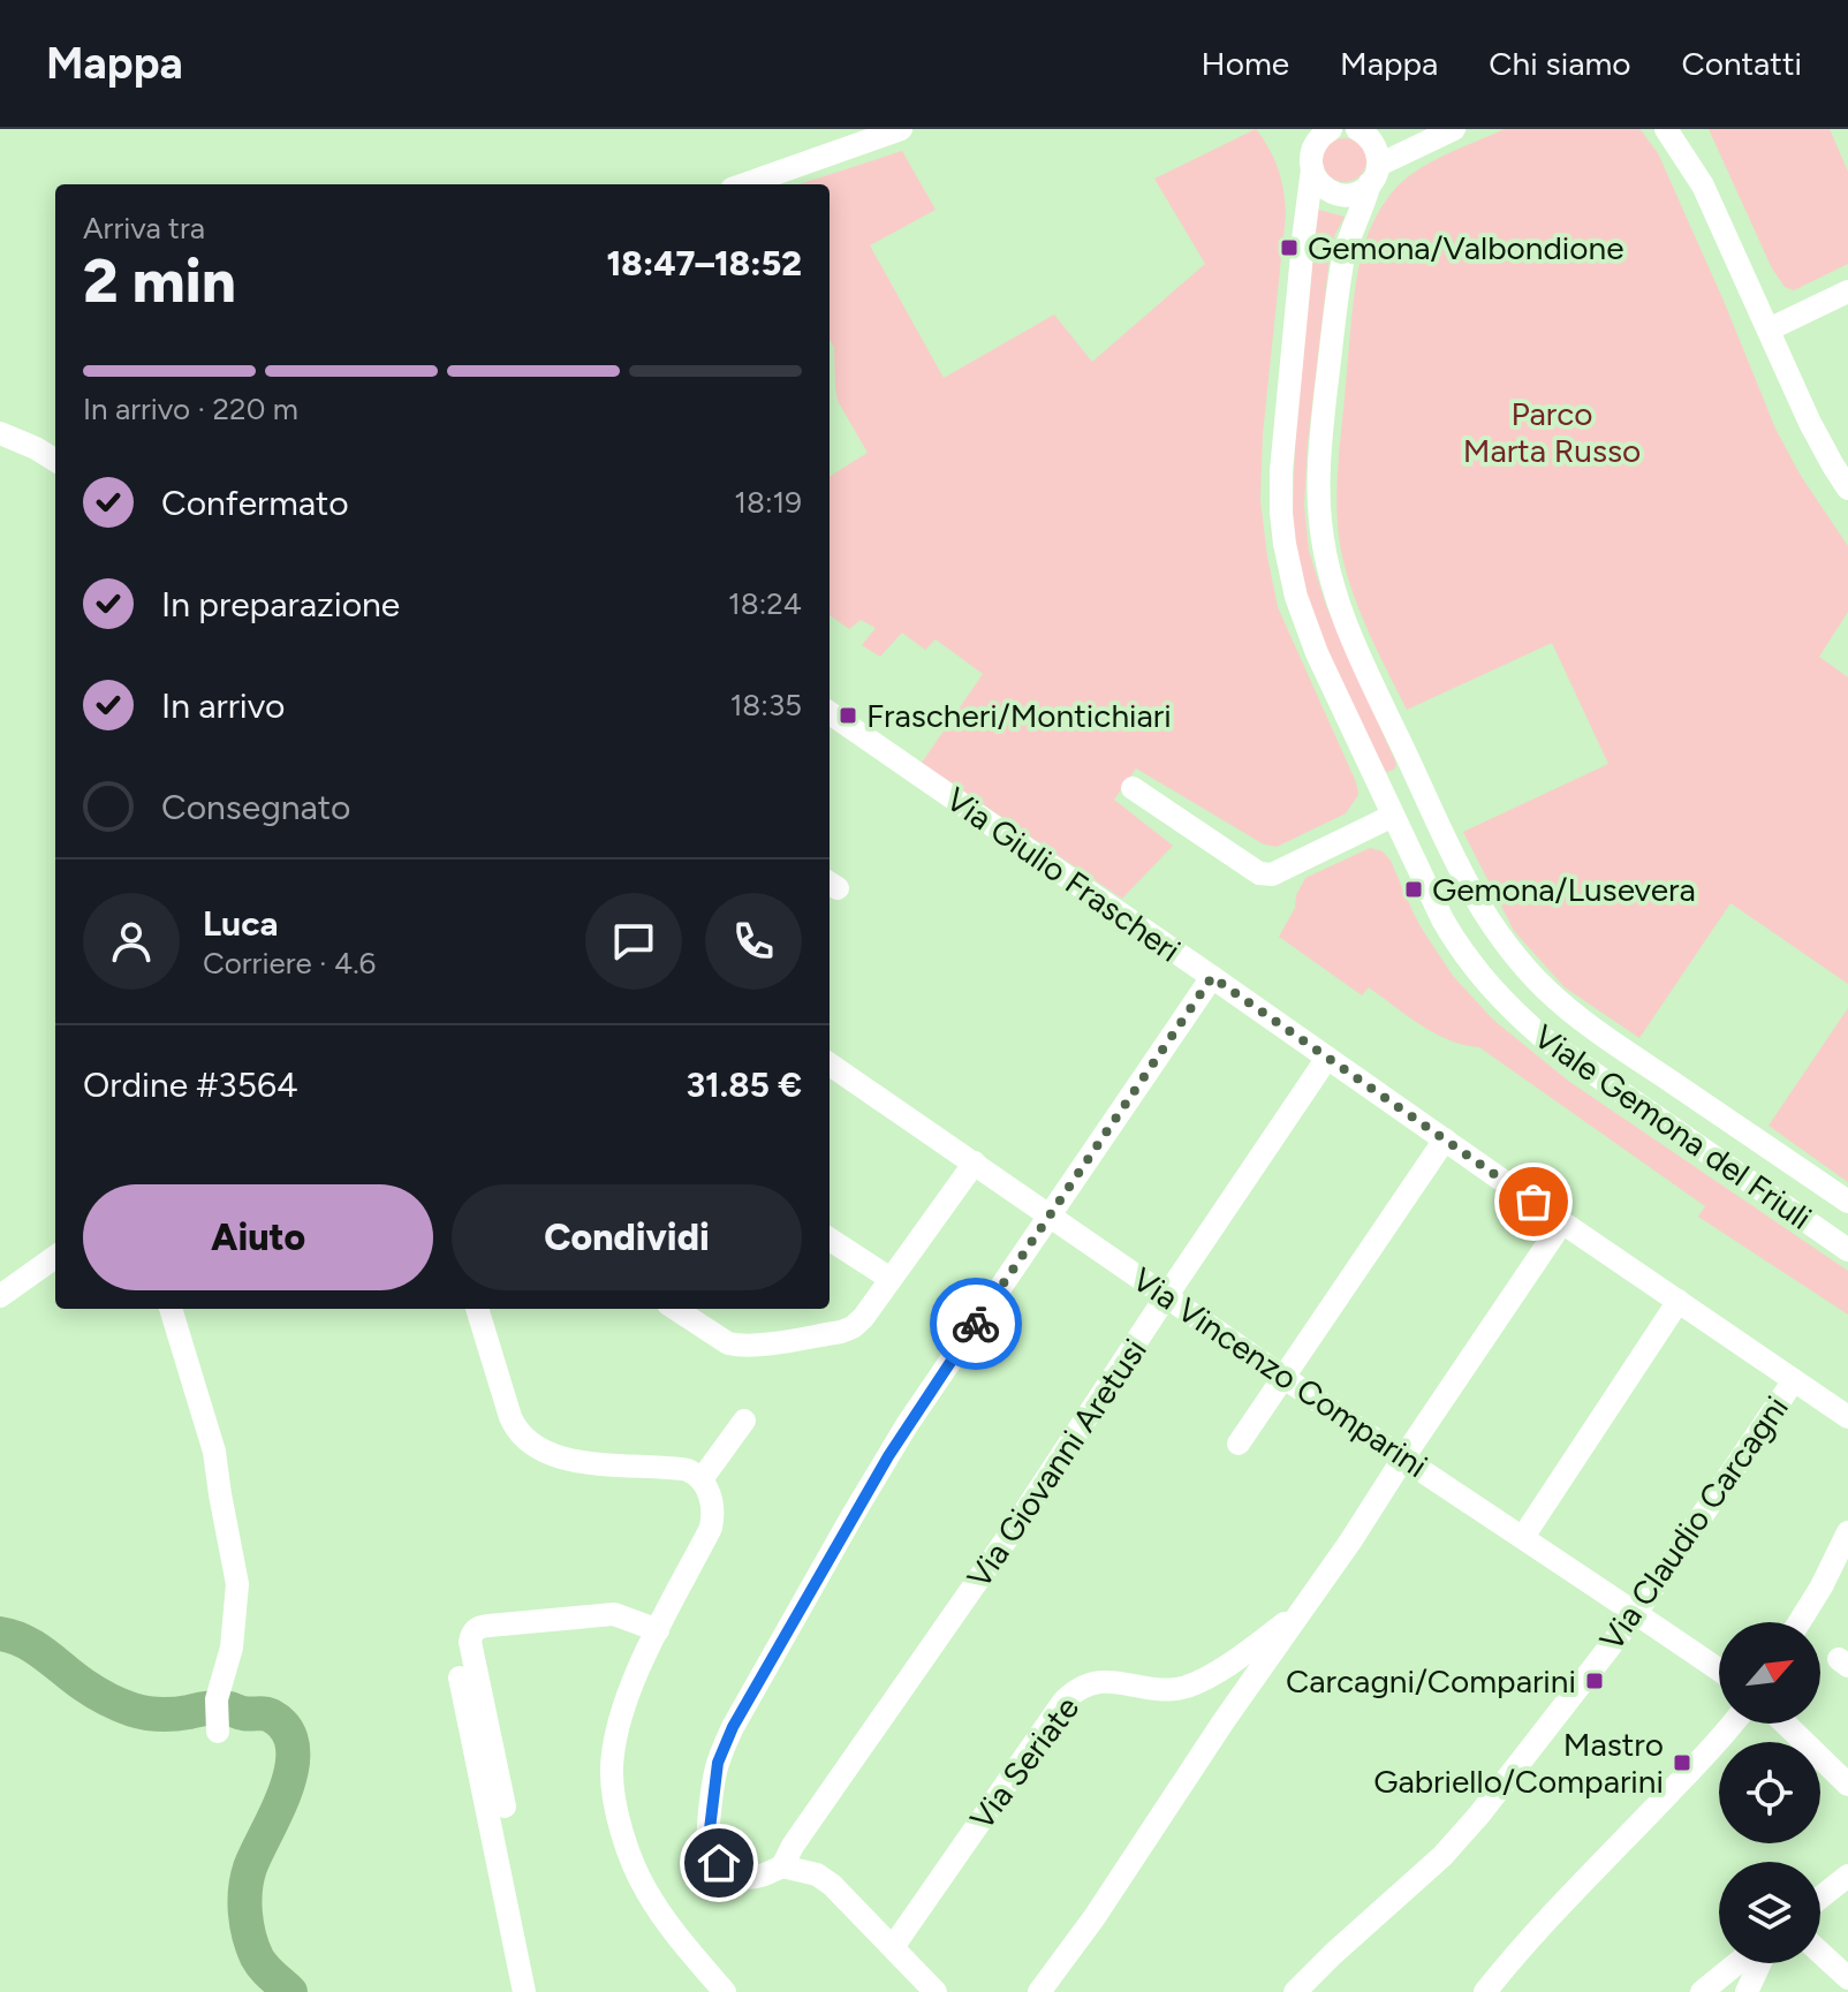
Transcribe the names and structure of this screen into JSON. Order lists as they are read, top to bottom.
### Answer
{
  "streets": {
    "street": [
      "Via Giulio Frascheri",
      "Viale Gemona del Friuli",
      "Via Vincenzo Comparini",
      "Via Giovanni Aretusi",
      "Via Claudio Carcagni",
      "Via Seriate"
    ]
  },
  "crossings": [
    ["Via Giulio Frascheri", "Via Giovanni Aretusi"],
    ["Via Giulio Frascheri", "Via Claudio Carcagni"],
    ["Via Vincenzo Comparini", "Via Giovanni Aretusi"],
    ["Via Vincenzo Comparini", "Via Claudio Carcagni"]
  ],
  "parks": ["Parco Marta Russo"],
  "places": {
    "transit": [
      "Gemona/Valbondione",
      "Frascheri/Montichiari",
      "Gemona/Lusevera",
      "Carcagni/Comparini",
      "Mastro Gabriello/Comparini"
    ]
  },
  "north": "top right",
  "page": {
    "header": "Mappa",
    "nav": [
      "Home",
      "Mappa",
      "Chi siamo",
      "Contatti"
    ],
    "heading": ["2 min", "Arriva tra", "18:47–18:52"],
    "panel": [
      "Luca",
      "Corriere · 4.6",
      "Ordine #3564",
      "31.85 €"
    ],
    "bar": "In arrivo · 220 m",
    "list": [
      ["Confermato", "18:19"],
      ["In preparazione", "18:24"],
      ["In arrivo", "18:35"],
      "Consegnato"
    ],
    "buttons": ["Aiuto", "Condividi"]
  }
}
